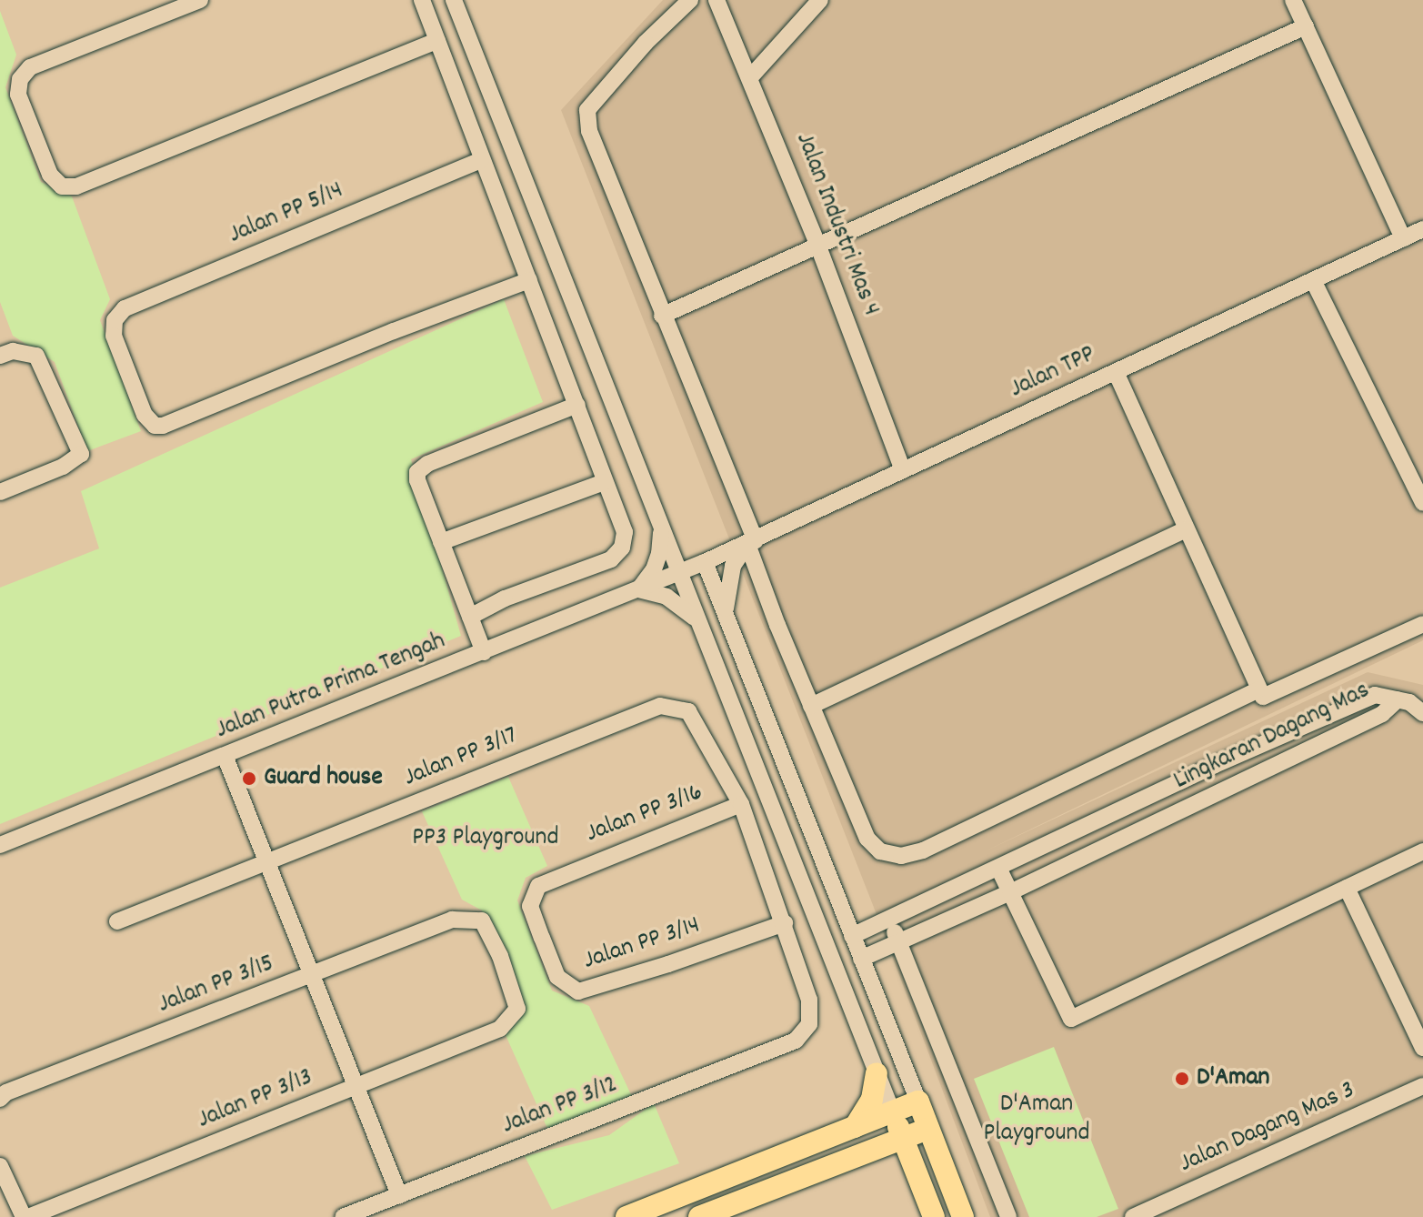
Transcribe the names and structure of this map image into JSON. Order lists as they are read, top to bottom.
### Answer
{
  "streets": {
    "street": [
      "Jalan PP 5/14",
      "Jalan Industri Mas 4",
      "Jalan TPP",
      "Jalan Putra Prima Tengah",
      "Lingkaran Dagang Mas",
      "Jalan PP 3/17",
      "Jalan PP 3/16",
      "Jalan PP 3/14",
      "Jalan PP 3/15",
      "Jalan PP 3/13",
      "Jalan PP 3/12",
      "Jalan Dagang Mas 3"
    ]
  },
  "crossings": [
    ["Jalan Industri Mas 4", "Jalan TPP"],
    ["Jalan TPP", "Jalan Putra Prima Tengah"],
    ["Jalan PP 3/17", "Jalan PP 3/16"],
    ["Jalan PP 3/16", "Jalan PP 3/14"],
    ["Jalan PP 3/14", "Jalan PP 3/12"],
    ["Jalan PP 3/15", "Jalan PP 3/13"]
  ],
  "parks": ["PP3 Playground", "D'Aman Playground"],
  "places": ["Guard house", "D'Aman"]
}
